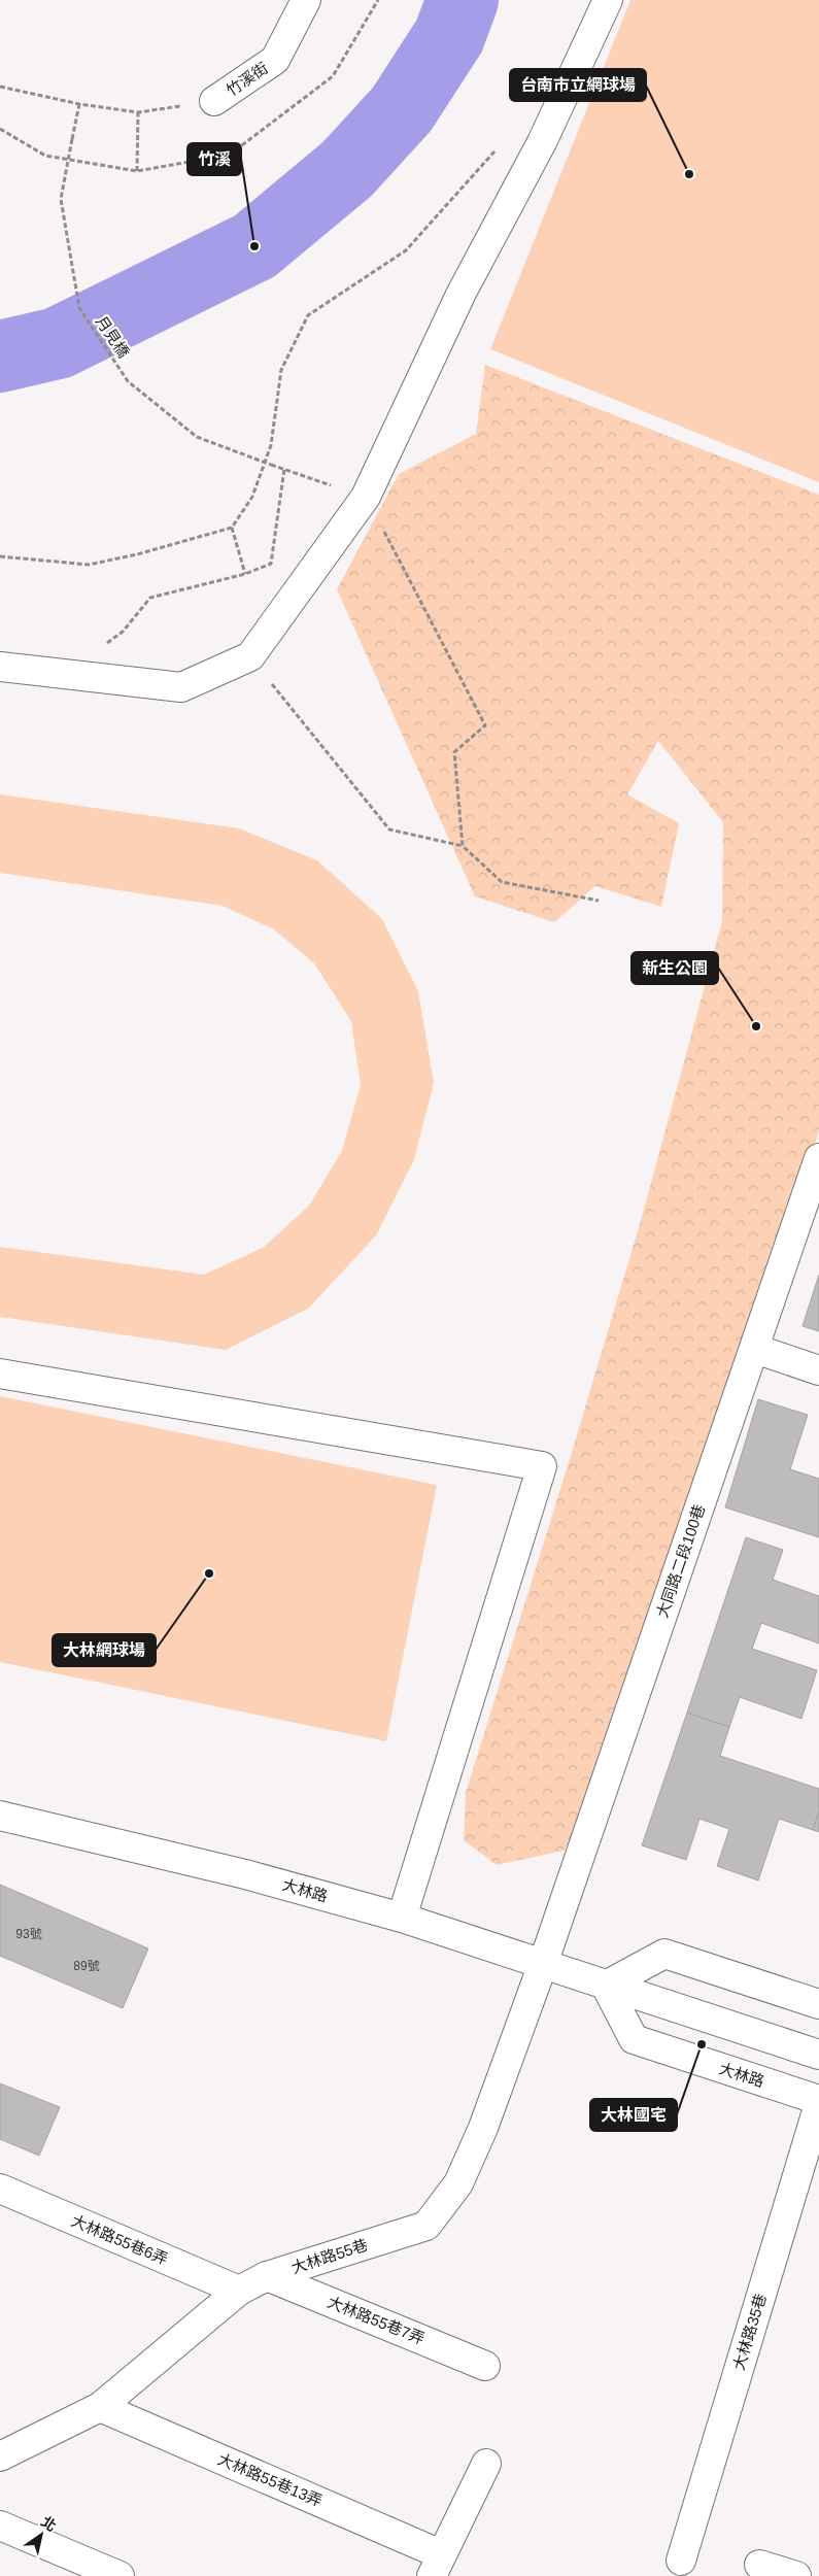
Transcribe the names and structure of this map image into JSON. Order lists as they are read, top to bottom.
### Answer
{
  "streets": {
    "street": [
      "竹溪街",
      "大同路二段100巷",
      "大林路",
      "大林路55巷6弄",
      "大林路55巷",
      "大林路55巷7弄",
      "大林路35巷",
      "大林路55巷13弄"
    ],
    "path": ["月見橋"]
  },
  "crossings": [
    ["大同路二段100巷", "大林路"],
    ["大同路二段100巷", "大林路55巷"],
    ["大林路", "大林路55巷"],
    ["大林路", "大林路35巷"],
    ["大林路55巷6弄", "大林路55巷"],
    ["大林路55巷", "大林路55巷7弄"],
    ["大林路55巷", "大林路55巷13弄"]
  ],
  "places": [
    "台南市立網球場",
    "竹溪",
    "新生公園",
    "大林網球場",
    "大林國宅"
  ],
  "house_numbers": ["93號", "89號"],
  "north": "top right"
}
